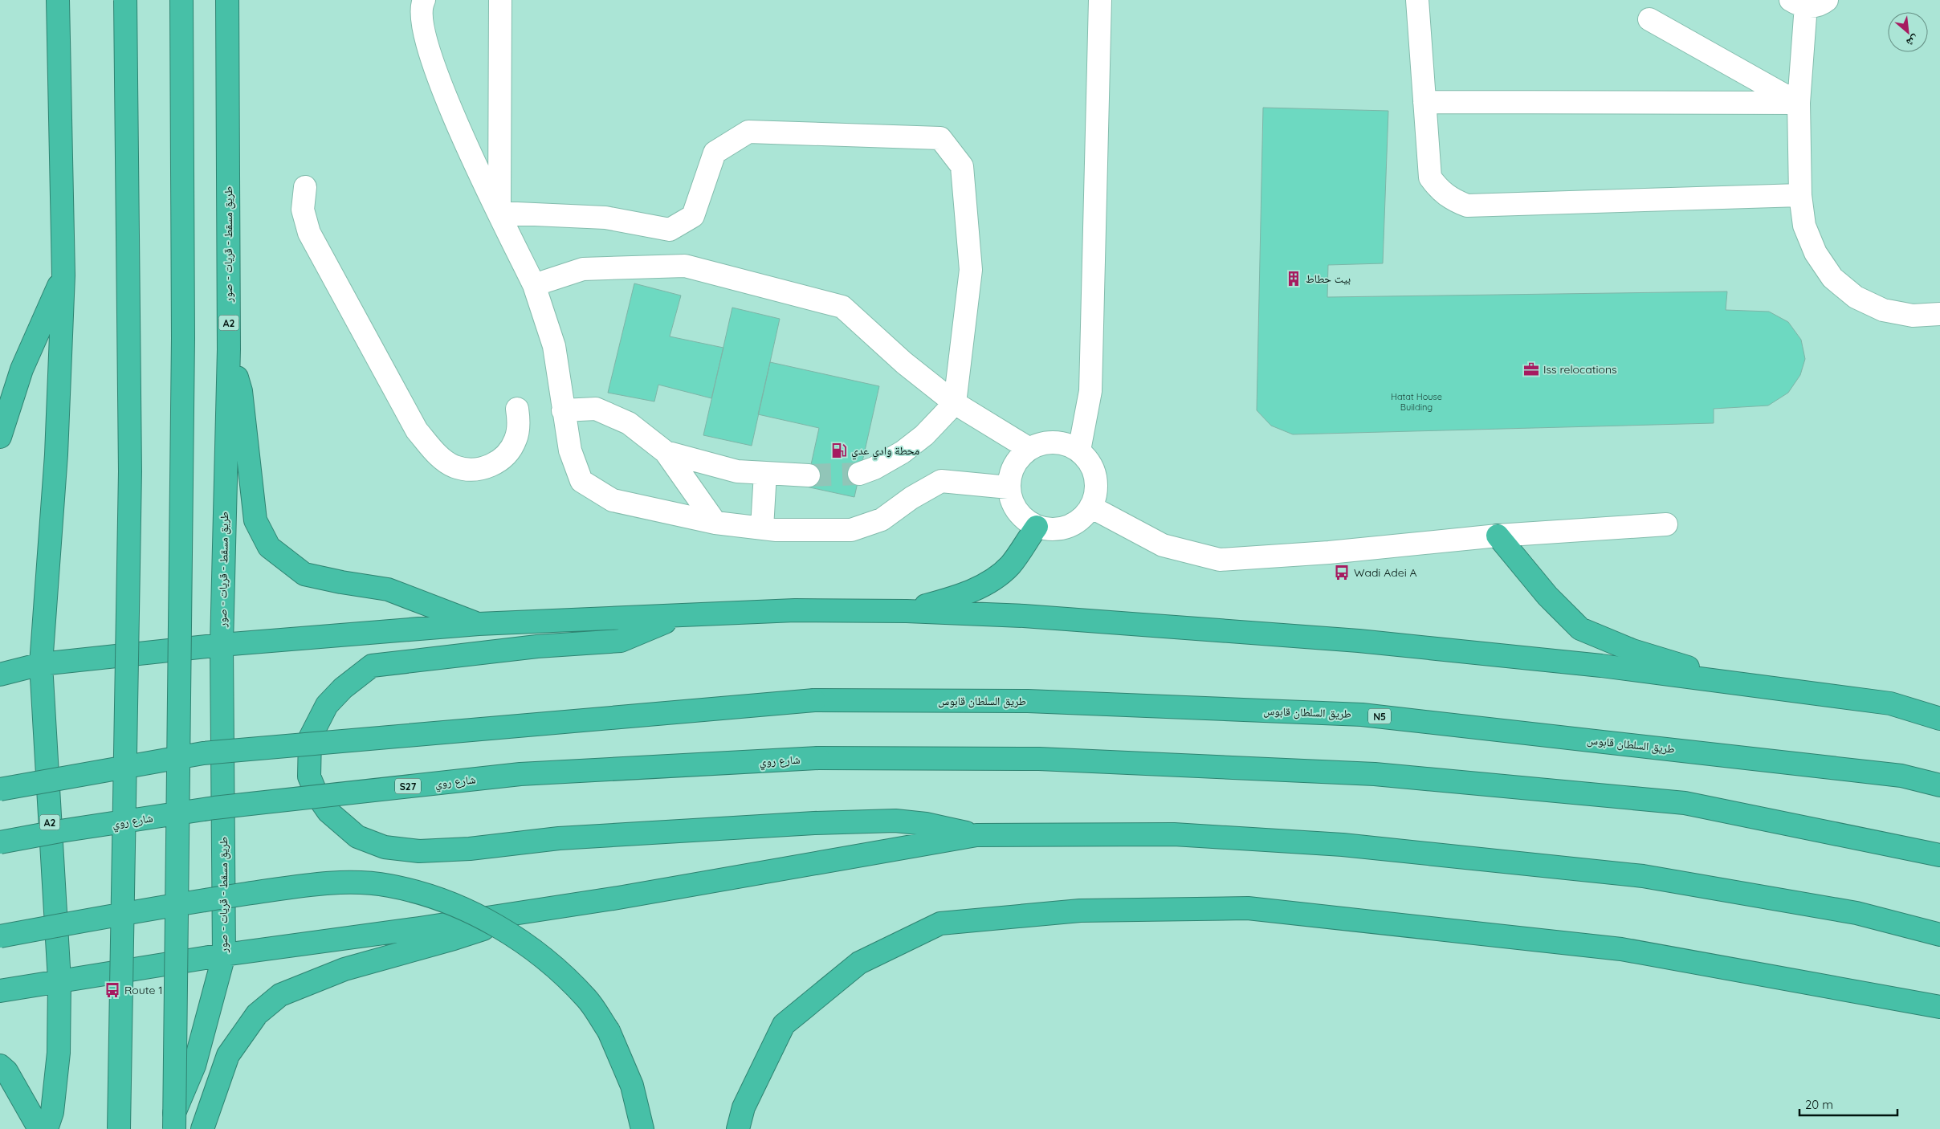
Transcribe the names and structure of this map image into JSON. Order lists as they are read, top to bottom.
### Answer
{
  "streets": {
    "highway": [
      "طريق مسقط - قريات - صور",
      "A2",
      "طريق السلطان قابوس",
      "N5",
      "شارع روي",
      "S27"
    ]
  },
  "places": {
    "building": ["بيت حطاط"],
    "office": ["Iss relocations"],
    "fuel station": ["محطة وادي عدي"],
    "bus stop": ["Wadi Adei A", "Route 1"]
  },
  "house_numbers": ["Hatat House Building"],
  "scale_bar": "20 m",
  "north": "bottom right"
}
